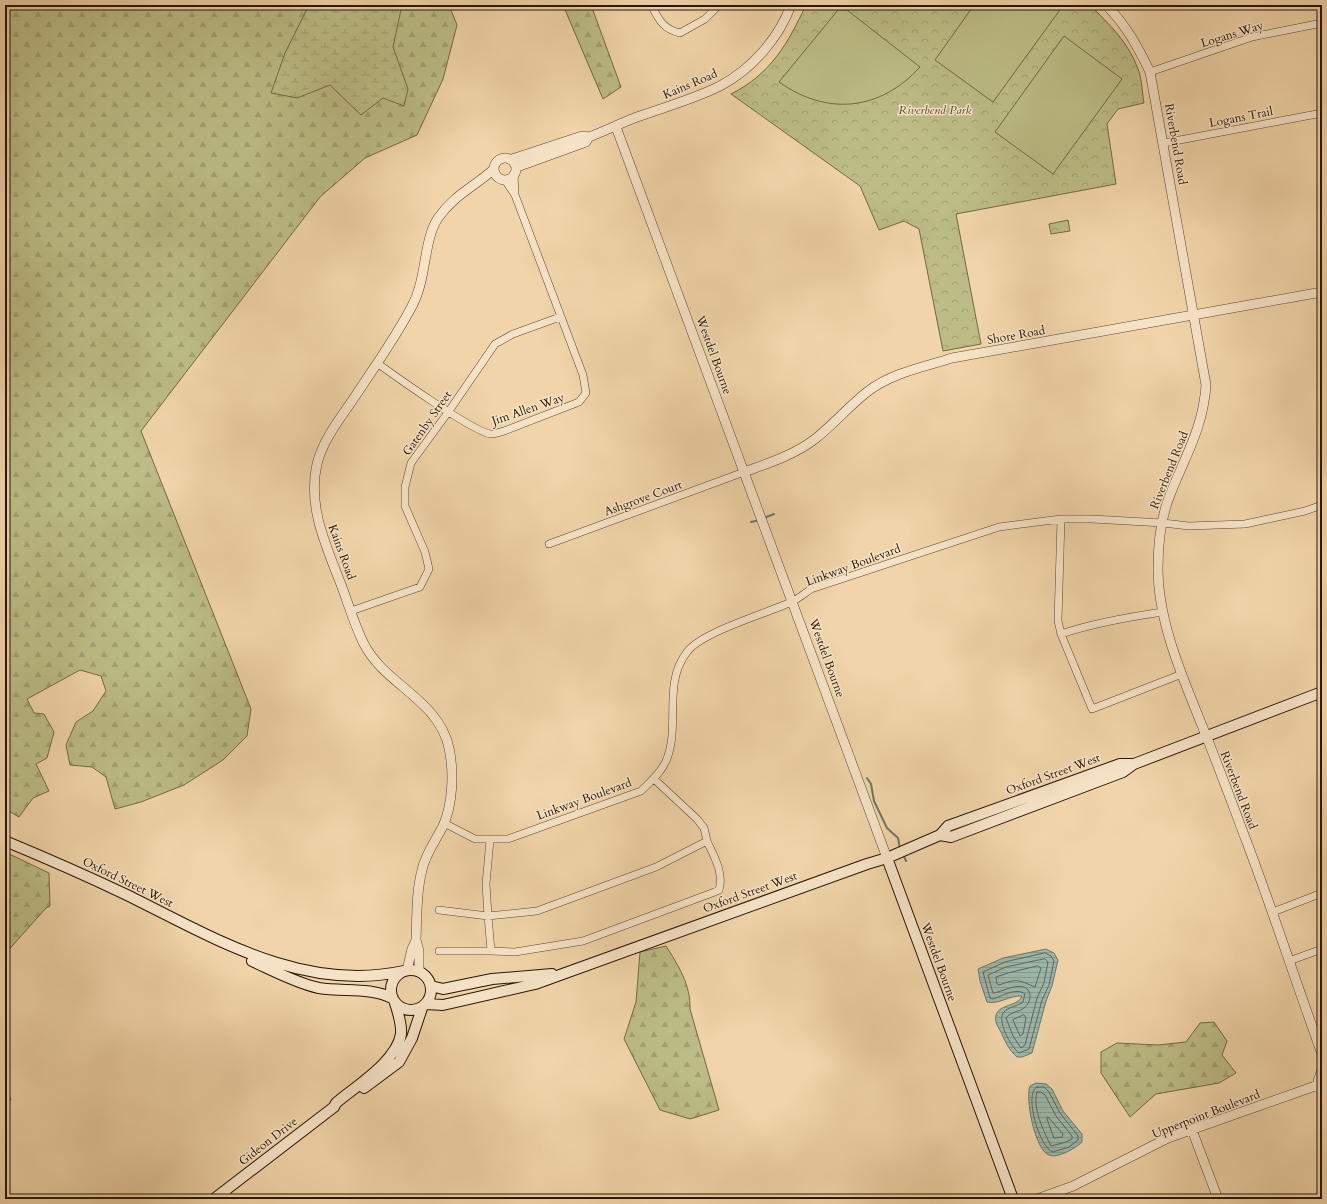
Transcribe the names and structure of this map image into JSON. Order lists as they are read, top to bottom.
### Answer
{
  "streets": {
    "main road": ["Westdel Bourne", "Oxford Street West", "Gideon Drive"],
    "street": [
      "Logans Way",
      "Kains Road",
      "Logans Trail",
      "Riverbend Road",
      "Shore Road",
      "Jim Allen Way",
      "Gatenby Street",
      "Ashgrove Court",
      "Linkway Boulevard",
      "Upperpoint Boulevard"
    ]
  },
  "crossings": [
    ["Logans Way", "Riverbend Road"],
    ["Kains Road", "Westdel Bourne"],
    ["Kains Road", "Jim Allen Way"],
    ["Kains Road", "Gatenby Street"],
    ["Kains Road", "Linkway Boulevard"],
    ["Kains Road", "Oxford Street West"],
    ["Kains Road", "Gideon Drive"],
    ["Logans Trail", "Riverbend Road"],
    ["Riverbend Road", "Shore Road"],
    ["Riverbend Road", "Linkway Boulevard"],
    ["Riverbend Road", "Oxford Street West"],
    ["Shore Road", "Westdel Bourne"],
    ["Shore Road", "Ashgrove Court"],
    ["Westdel Bourne", "Ashgrove Court"],
    ["Westdel Bourne", "Linkway Boulevard"],
    ["Westdel Bourne", "Oxford Street West"],
    ["Jim Allen Way", "Gatenby Street"],
    ["Oxford Street West", "Gideon Drive"]
  ],
  "parks": ["Riverbend Park"]
}
